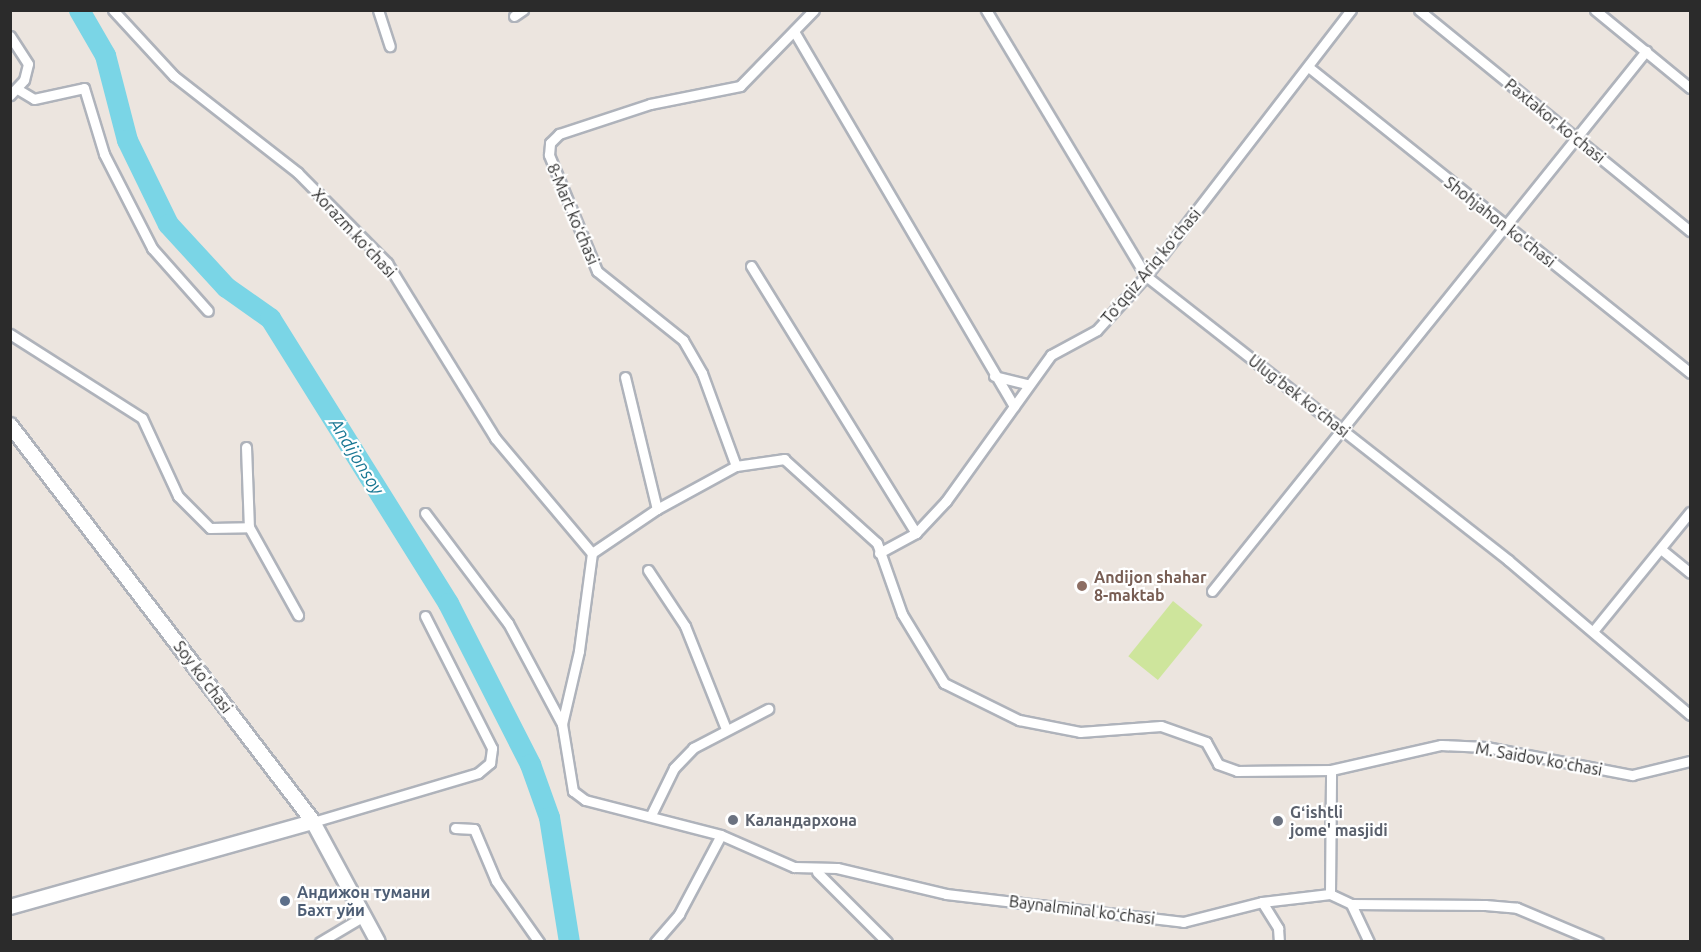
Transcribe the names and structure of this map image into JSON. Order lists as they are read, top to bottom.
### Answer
{
  "streets": {
    "main road": ["Soy ko'chasi"],
    "street": [
      "Paxtakor koʻchasi",
      "8-Mart koʻchasi",
      "Shohjahon ko'chasi",
      "Xorazm koʻchasi",
      "Toʻqqiz Ariq koʻchasi",
      "Ulugʻbek koʻchasi",
      "M. Saidov koʻchasi",
      "Baynalminal koʻchasi"
    ]
  },
  "crossings": [
    ["8-Mart koʻchasi", "M. Saidov koʻchasi"],
    ["Shohjahon ko'chasi", "Toʻqqiz Ariq koʻchasi"],
    ["Xorazm koʻchasi", "M. Saidov koʻchasi"],
    ["Toʻqqiz Ariq koʻchasi", "Ulugʻbek koʻchasi"],
    ["Toʻqqiz Ariq koʻchasi", "M. Saidov koʻchasi"]
  ],
  "water": ["Andijonsoy"],
  "places": [
    "Andijon shahar 8-maktab",
    "Каландархона",
    "Gʻishtli jome' masjidi",
    "Андижон тумани Бахт уйи"
  ]
}
